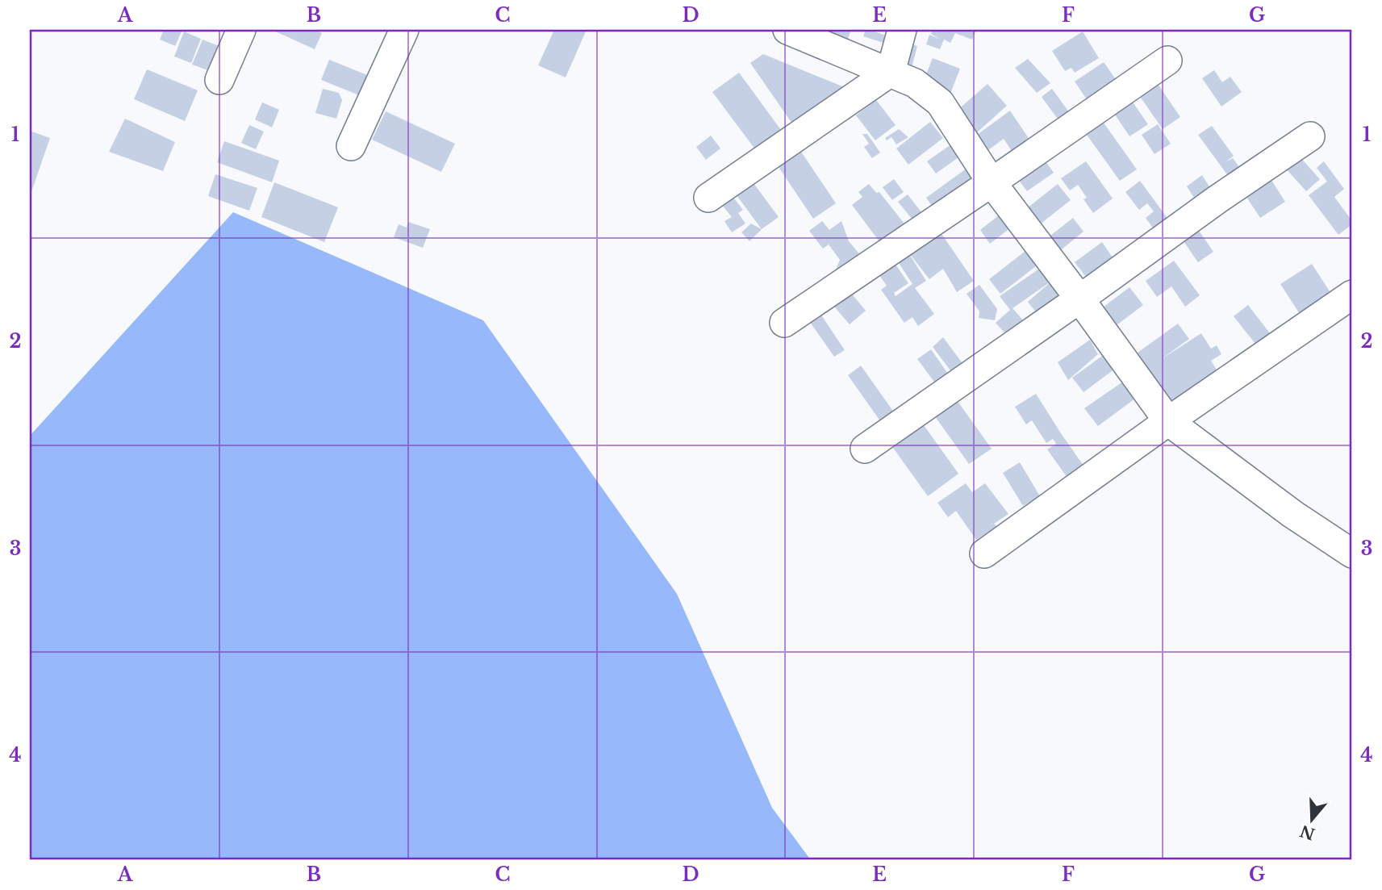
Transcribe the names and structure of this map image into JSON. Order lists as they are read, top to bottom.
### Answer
{
  "north": "bottom",
  "grid": {
    "columns": [
      "A",
      "B",
      "C",
      "D",
      "E",
      "F",
      "G"
    ],
    "rows": [
      "1",
      "2",
      "3",
      "4"
    ]
  }
}
